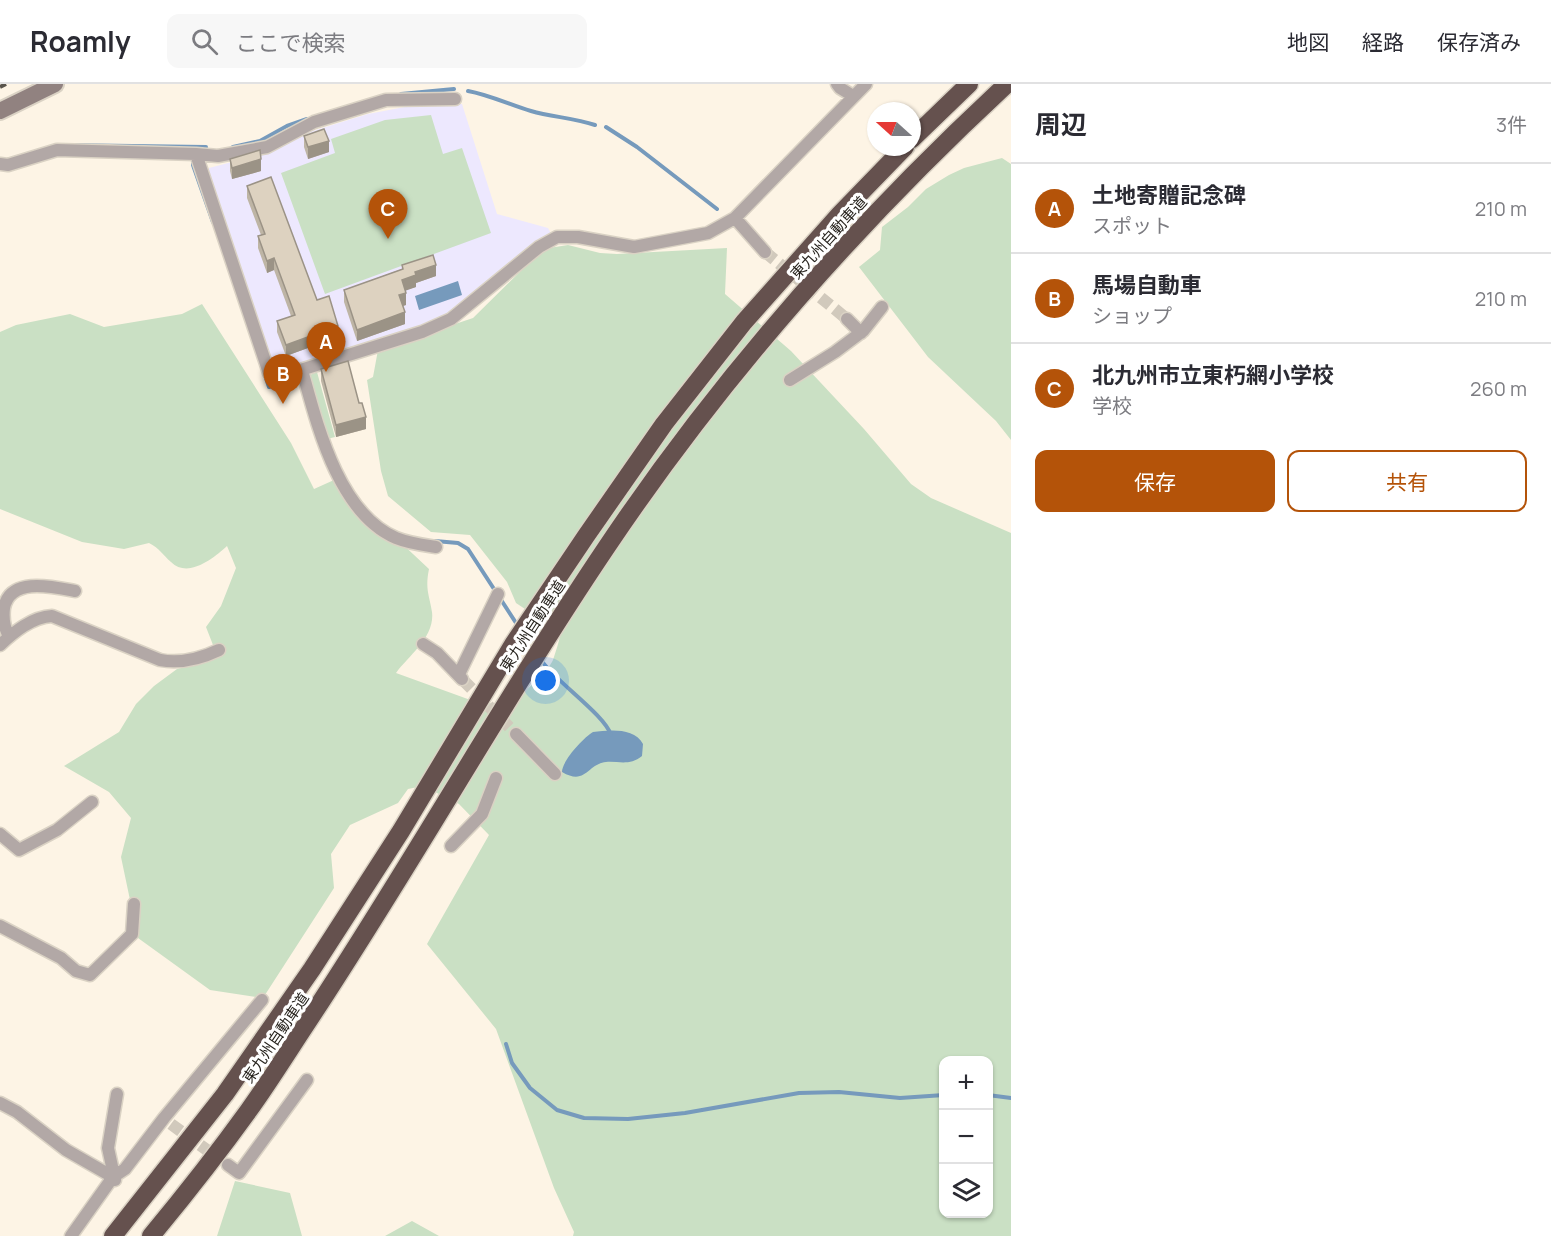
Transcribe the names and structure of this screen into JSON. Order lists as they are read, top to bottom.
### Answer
{
  "streets": {
    "highway": ["東九州自動車道"]
  },
  "north": "left",
  "page": {
    "header": "Roamly",
    "search": "ここで検索",
    "nav": ["地図", "経路", "保存済み"],
    "heading": ["周辺", "3件"],
    "list": [
      {
        "mark": "A",
        "name": "土地寄贈記念碑",
        "note": "スポット",
        "value": "210 m"
      },
      {
        "mark": "B",
        "name": "馬場自動車",
        "note": "ショップ",
        "value": "210 m"
      },
      {
        "mark": "C",
        "name": "北九州市立東朽網小学校",
        "note": "学校",
        "value": "260 m"
      }
    ],
    "pins": ["C", "A", "B"],
    "buttons": ["保存", "共有"],
    "map_buttons": ["+", "−"]
  }
}
